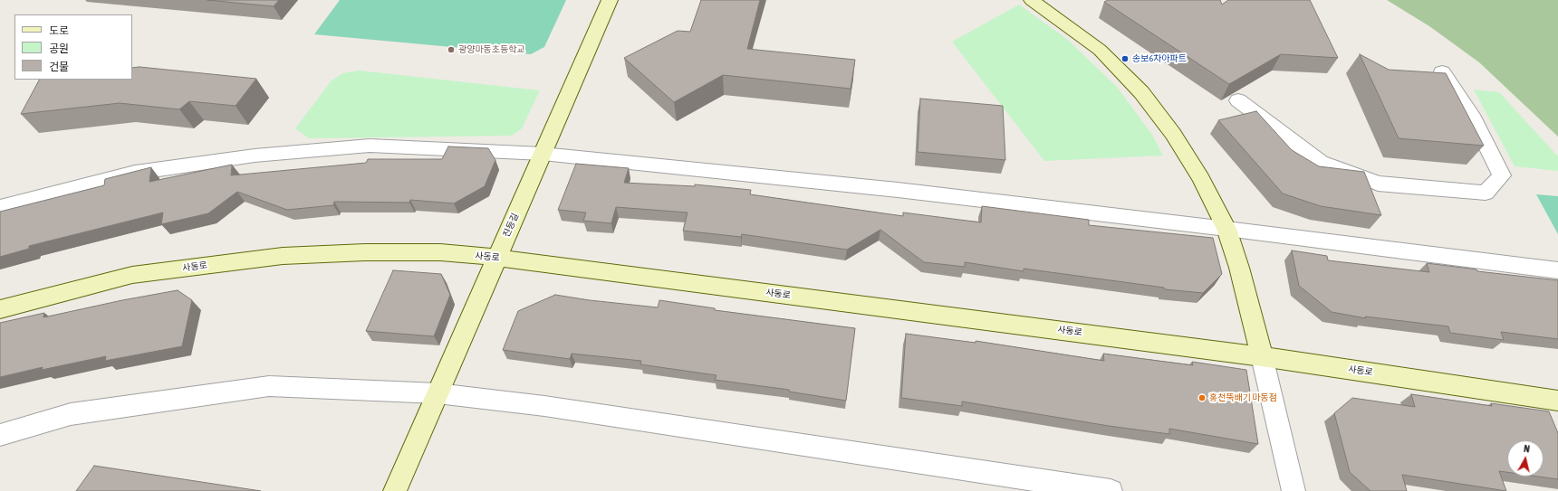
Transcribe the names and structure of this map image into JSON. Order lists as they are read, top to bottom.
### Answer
{
  "streets": {
    "street": ["진등길", "사동로"]
  },
  "crossings": [
    ["진등길", "사동로"]
  ],
  "places": ["광양마동초등학교", "송보6차아파트", "홍천뚝배기 마동점"],
  "legend": ["도로", "공원", "건물"],
  "north": "top"
}
